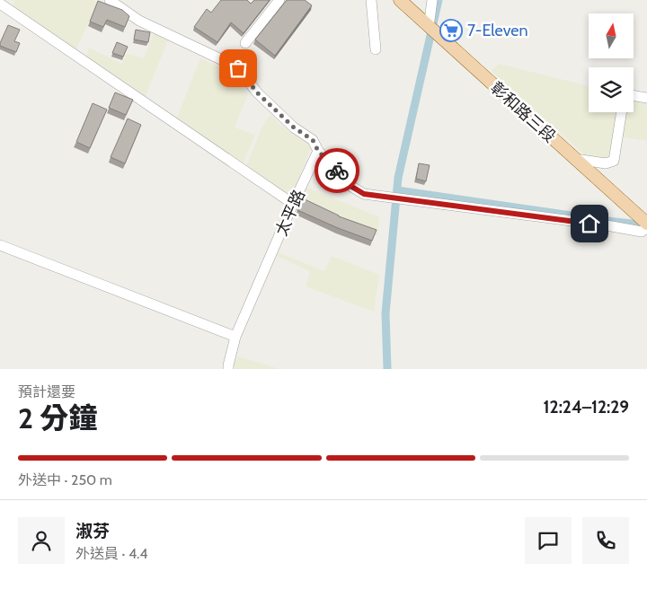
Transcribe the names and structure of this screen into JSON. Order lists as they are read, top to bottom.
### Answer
{
  "streets": {
    "main road": ["彰和路三段"],
    "street": ["太平路"]
  },
  "places": {
    "supermarket": ["7-Eleven"]
  },
  "north": "top",
  "page": {
    "heading": ["2 分鐘", "預計還要", "12:24–12:29"],
    "panel": ["淑芬", "外送員 · 4.4"],
    "bar": "外送中 · 250 m"
  }
}
